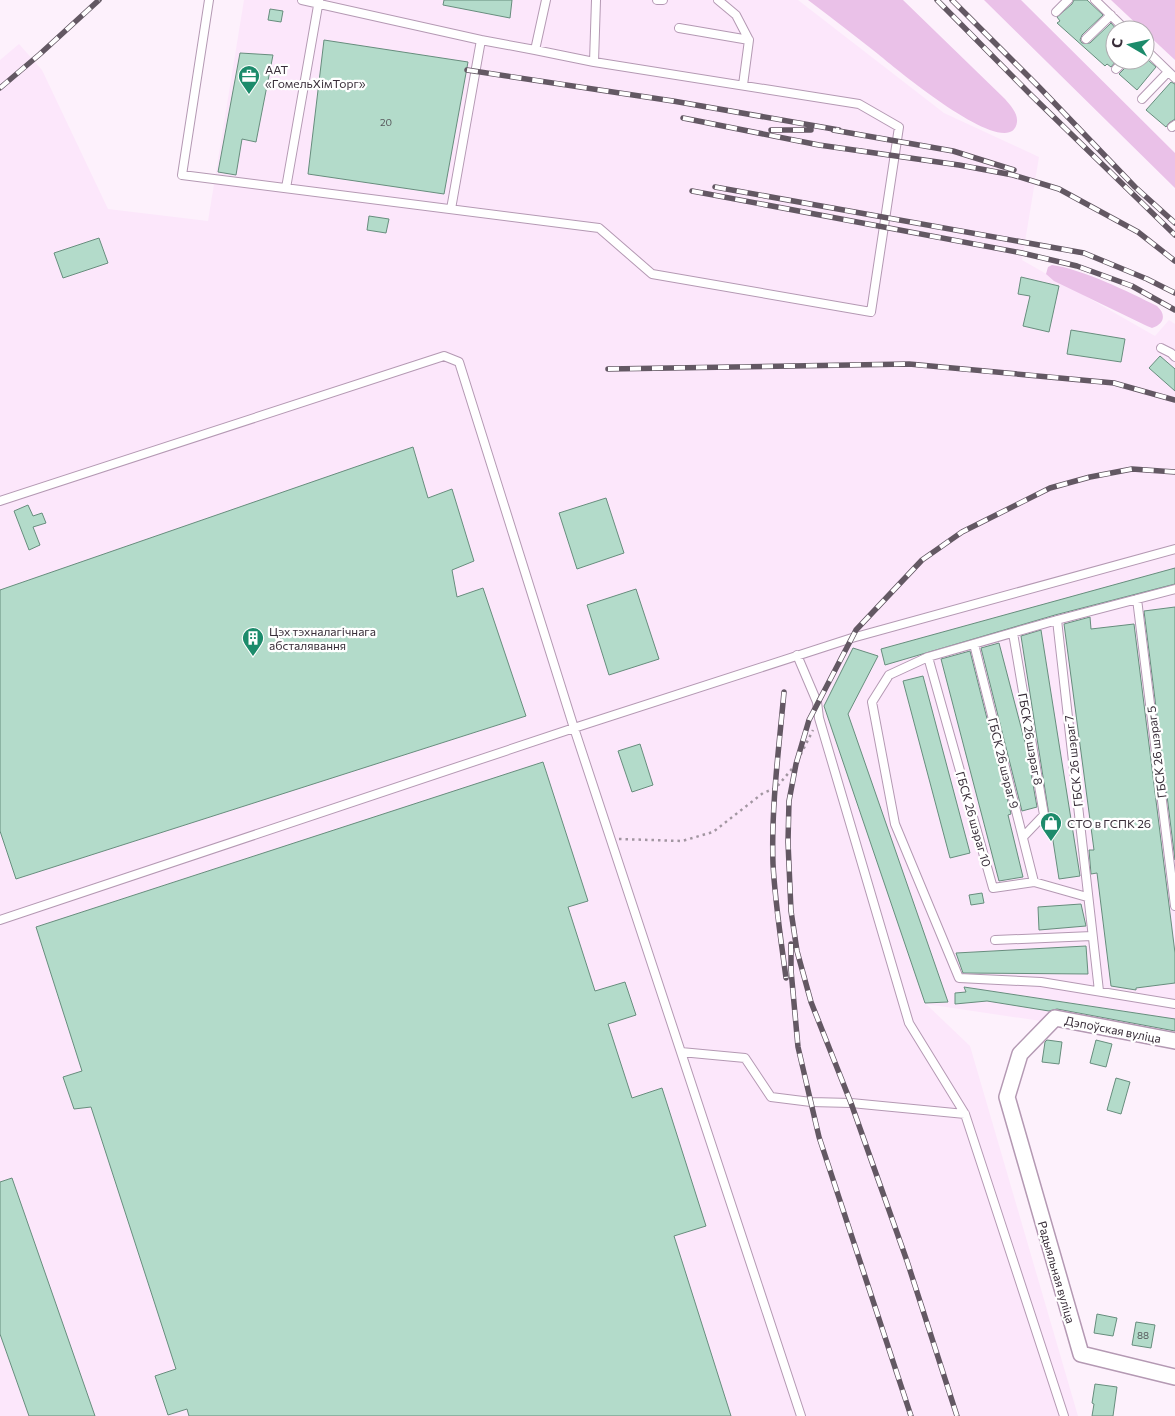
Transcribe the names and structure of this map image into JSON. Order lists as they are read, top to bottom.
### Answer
{
  "streets": {
    "street": ["Дэпоўская вуліца", "Радыяльная вуліца"],
    "lane": [
      "ГБСК 26 шэраг 8",
      "ГБСК 26 шэраг 5",
      "ГБСК 26 шэраг 7",
      "ГБСК 26 шэраг 9",
      "ГБСК 26 шэраг 10"
    ]
  },
  "crossings": [
    ["ГБСК 26 шэраг 8", "ГБСК 26 шэраг 9"],
    ["ГБСК 26 шэраг 7", "ГБСК 26 шэраг 10"],
    ["ГБСК 26 шэраг 9", "ГБСК 26 шэраг 10"],
    ["Дэпоўская вуліца", "Радыяльная вуліца"]
  ],
  "places": {
    "office": ["ААТ «ГомельХімТорг»"],
    "building": ["Цэх тэхналагічнага абсталявання"],
    "shop": ["СТО в ГСПК 26"]
  },
  "house_numbers": ["20", "88"],
  "north": "left"
}
